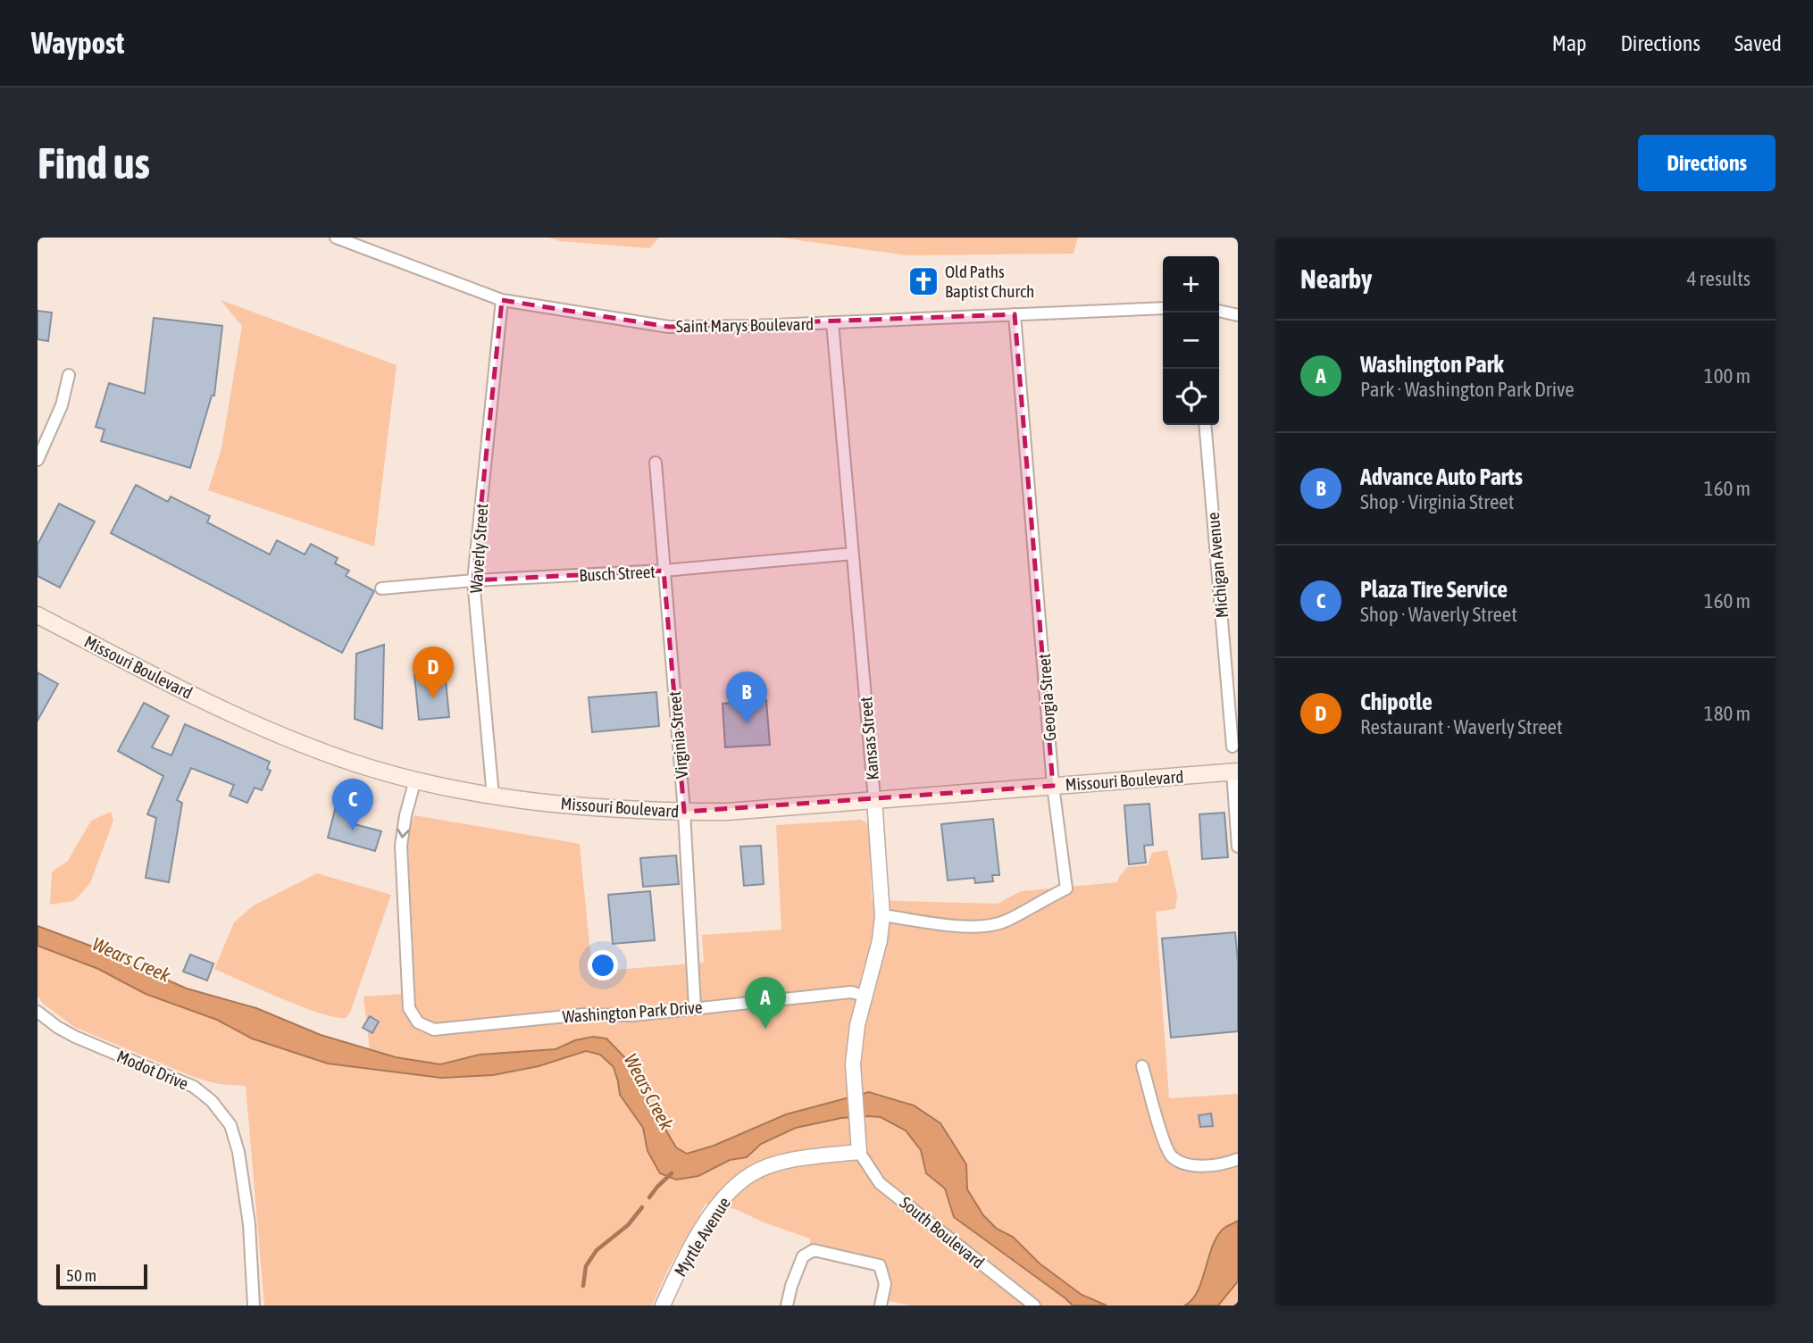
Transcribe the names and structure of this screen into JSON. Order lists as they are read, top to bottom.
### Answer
{
  "streets": {
    "main road": ["Missouri Boulevard"],
    "street": [
      "Saint Marys Boulevard",
      "Waverly Street",
      "Michigan Avenue",
      "Busch Street",
      "Georgia Street",
      "Virginia Street",
      "Kansas Street",
      "Washington Park Drive",
      "Modot Drive",
      "South Boulevard",
      "Myrtle Avenue"
    ]
  },
  "crossings": [
    ["Saint Marys Boulevard", "Waverly Street"],
    ["Saint Marys Boulevard", "Georgia Street"],
    ["Saint Marys Boulevard", "Kansas Street"],
    ["Waverly Street", "Busch Street"],
    ["Waverly Street", "Missouri Boulevard"],
    ["Busch Street", "Virginia Street"],
    ["Busch Street", "Kansas Street"],
    ["Missouri Boulevard", "Georgia Street"],
    ["Missouri Boulevard", "Virginia Street"],
    ["Missouri Boulevard", "Kansas Street"],
    ["Missouri Boulevard", "Washington Park Drive"],
    ["Georgia Street", "Kansas Street"],
    ["Virginia Street", "Washington Park Drive"],
    ["Kansas Street", "Washington Park Drive"],
    ["Kansas Street", "South Boulevard"],
    ["Kansas Street", "Myrtle Avenue"],
    ["South Boulevard", "Myrtle Avenue"]
  ],
  "water": ["Wears Creek"],
  "places": {
    "church": ["Old Paths Baptist Church"]
  },
  "scale_bar": "50 m",
  "page": {
    "header": "Waypost",
    "nav": ["Map", "Directions", "Saved"],
    "buttons": "Directions",
    "title": "Find us",
    "heading": ["Nearby", "4 results"],
    "map_buttons": ["+", "−"],
    "list": [
      {
        "mark": "A",
        "name": "Washington Park",
        "note": "Park · Washington Park Drive",
        "value": "100 m"
      },
      {
        "mark": "B",
        "name": "Advance Auto Parts",
        "note": "Shop · Virginia Street",
        "value": "160 m"
      },
      {
        "mark": "C",
        "name": "Plaza Tire Service",
        "note": "Shop · Waverly Street",
        "value": "160 m"
      },
      {
        "mark": "D",
        "name": "Chipotle",
        "note": "Restaurant · Waverly Street",
        "value": "180 m"
      }
    ],
    "pins": [
      "D",
      "B",
      "C",
      "A"
    ],
    "scale": "50 m"
  }
}
